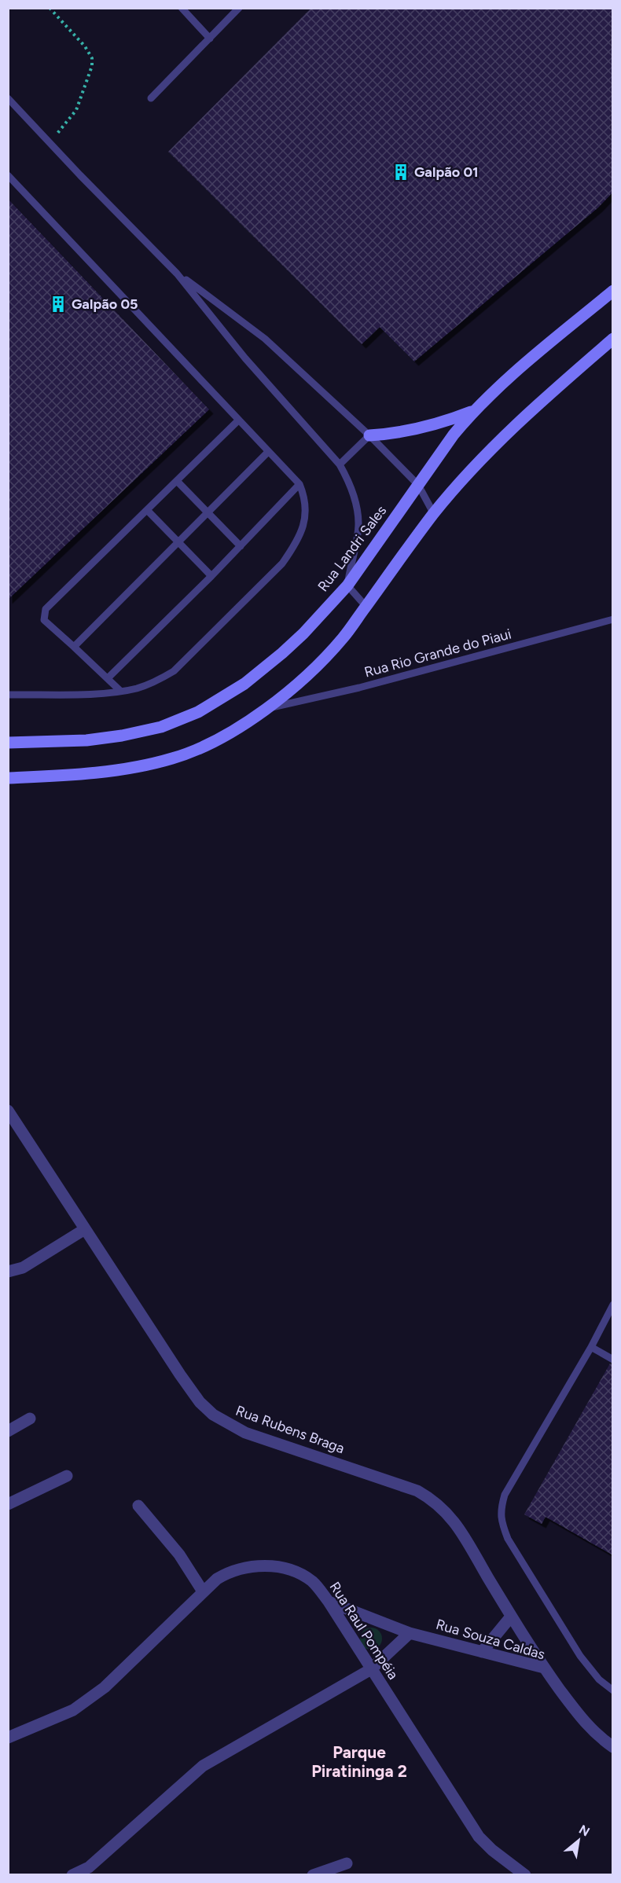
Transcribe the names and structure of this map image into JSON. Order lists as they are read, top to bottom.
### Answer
{
  "streets": {
    "street": [
      "Rua Landri Sales",
      "Rua Rubens Braga",
      "Rua Raul Pompéia",
      "Rua Souza Caldas"
    ],
    "lane": ["Rua Rio Grande do Piaui"]
  },
  "crossings": [
    ["Rua Rubens Braga", "Rua Souza Caldas"],
    ["Rua Raul Pompéia", "Rua Souza Caldas"]
  ],
  "districts": ["Parque Piratininga 2"],
  "places": {
    "building": ["Galpão 01", "Galpão 05"]
  },
  "north": "top right"
}
